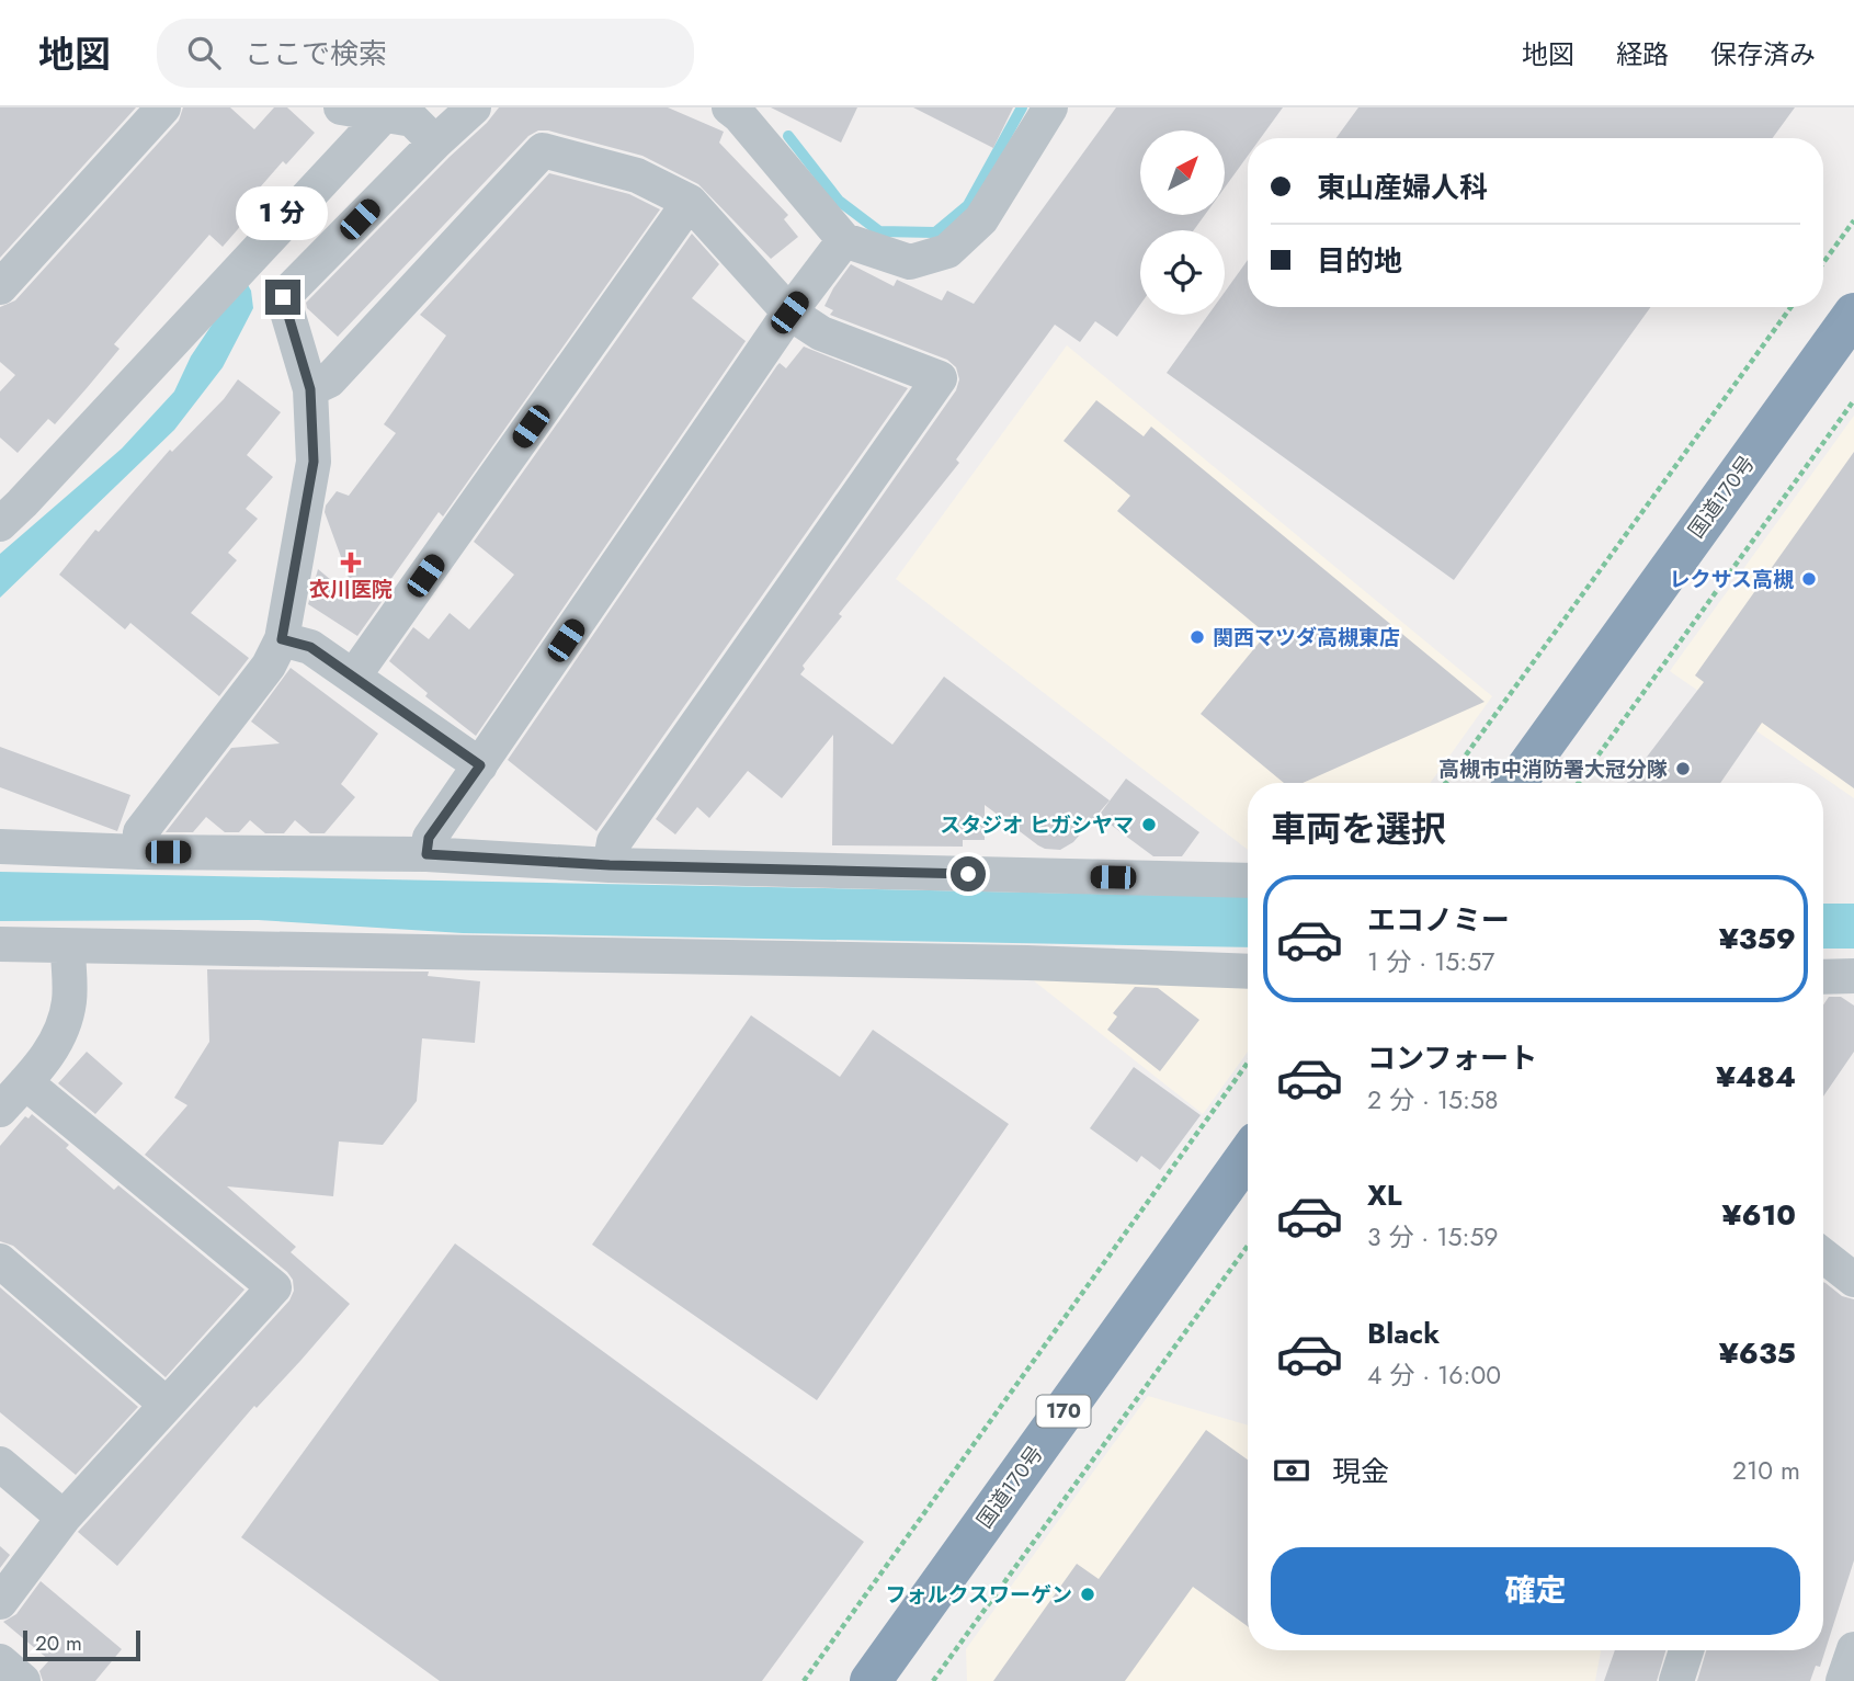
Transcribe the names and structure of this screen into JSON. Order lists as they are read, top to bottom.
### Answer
{
  "streets": {
    "highway": ["国道170号", "170"]
  },
  "places": {
    "health": ["衣川医院"],
    "other": [
      "レクサス高槻",
      "関西マツダ高槻東店",
      "高槻市中消防署大冠分隊",
      "スタジオ ヒガシヤマ",
      "フォルクスワーゲン"
    ]
  },
  "scale_bar": "20 m",
  "north": "top right",
  "page": {
    "header": "地図",
    "search": "ここで検索",
    "nav": ["地図", "経路", "保存済み"],
    "banner": ["東山産婦人科", "目的地"],
    "bubble": "1 分",
    "heading": "車両を選択",
    "list": [
      {
        "name": "エコノミー",
        "note": "1 分 · 15:57",
        "value": "¥359"
      },
      {
        "name": "コンフォート",
        "note": "2 分 · 15:58",
        "value": "¥484"
      },
      {
        "name": "XL",
        "note": "3 分 · 15:59",
        "value": "¥610"
      },
      {
        "name": "Black",
        "note": "4 分 · 16:00",
        "value": "¥635"
      }
    ],
    "pay": ["現金", "210 m"],
    "buttons": "確定",
    "scale": "20 m"
  }
}
